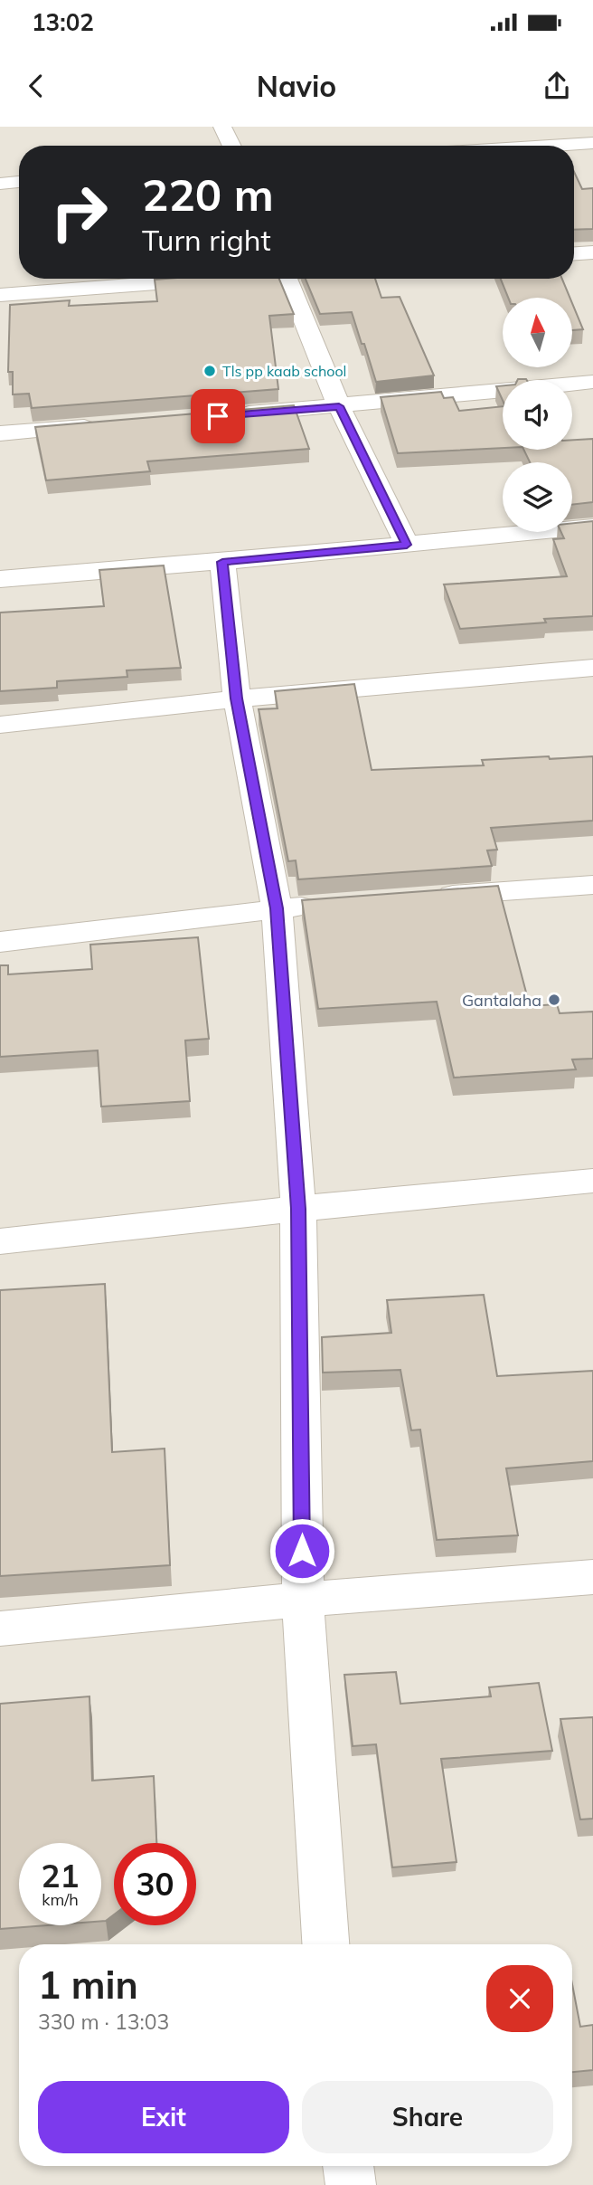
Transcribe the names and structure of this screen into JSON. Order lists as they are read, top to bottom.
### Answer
{
  "places": ["Tls pp kaab school", "Gantalaha"],
  "north": "top",
  "page": {
    "status": "13:02",
    "header": "Navio",
    "turn": ["220 m", "Turn right"],
    "speed": "21 km/h",
    "limit": "30",
    "heading": ["1 min", "330 m · 13:03"],
    "buttons": ["Exit", "Share"]
  }
}
